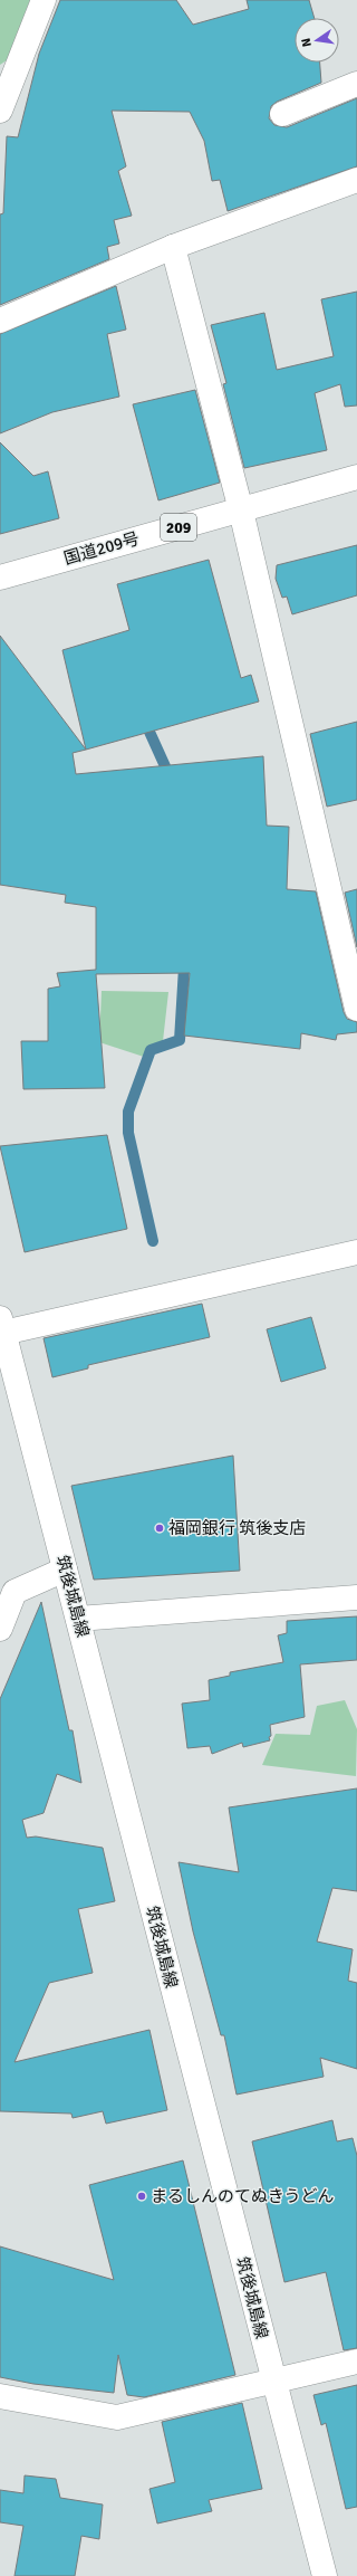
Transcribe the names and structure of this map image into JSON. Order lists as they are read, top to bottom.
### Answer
{
  "streets": {
    "main road": ["209", "国道209号", "筑後城島線"]
  },
  "places": ["福岡銀行 筑後支店", "まるしんのてぬきうどん"],
  "north": "left"
}
